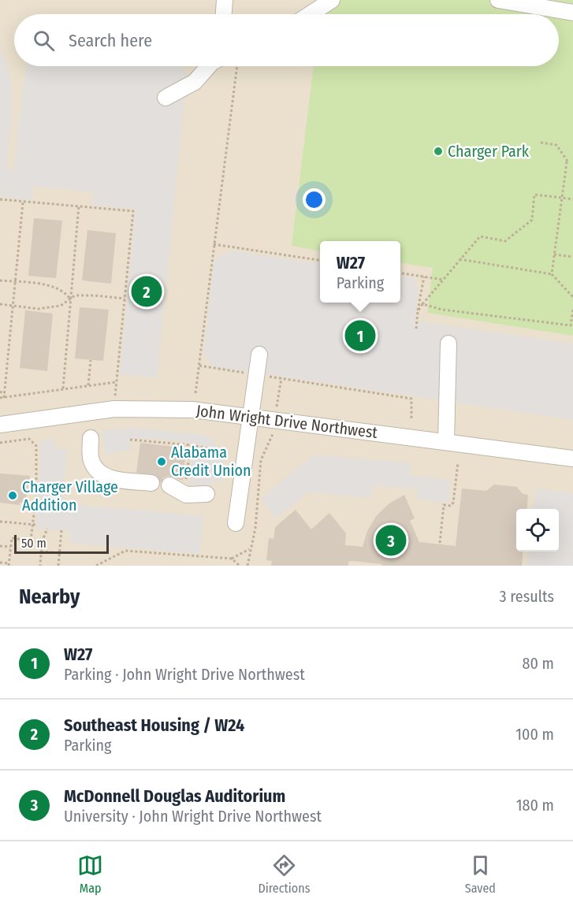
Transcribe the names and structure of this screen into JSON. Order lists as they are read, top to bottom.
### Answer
{
  "streets": {
    "street": ["John Wright Drive Northwest"]
  },
  "places": ["Charger Park", "Alabama Credit Union", "Charger Village Addition"],
  "scale_bar": "50 m",
  "page": {
    "search": "Search here",
    "popup": ["W27", "Parking"],
    "pins": ["2", "1", "3"],
    "scale": "50 m",
    "heading": ["Nearby", "3 results"],
    "list": [
      {
        "mark": "1",
        "name": "W27",
        "note": "Parking · John Wright Drive Northwest",
        "value": "80 m"
      },
      {
        "mark": "2",
        "name": "Southeast Housing / W24",
        "note": "Parking",
        "value": "100 m"
      },
      {
        "mark": "3",
        "name": "McDonnell Douglas Auditorium",
        "note": "University · John Wright Drive Northwest",
        "value": "180 m"
      }
    ],
    "nav": ["Map", "Directions", "Saved"]
  }
}
